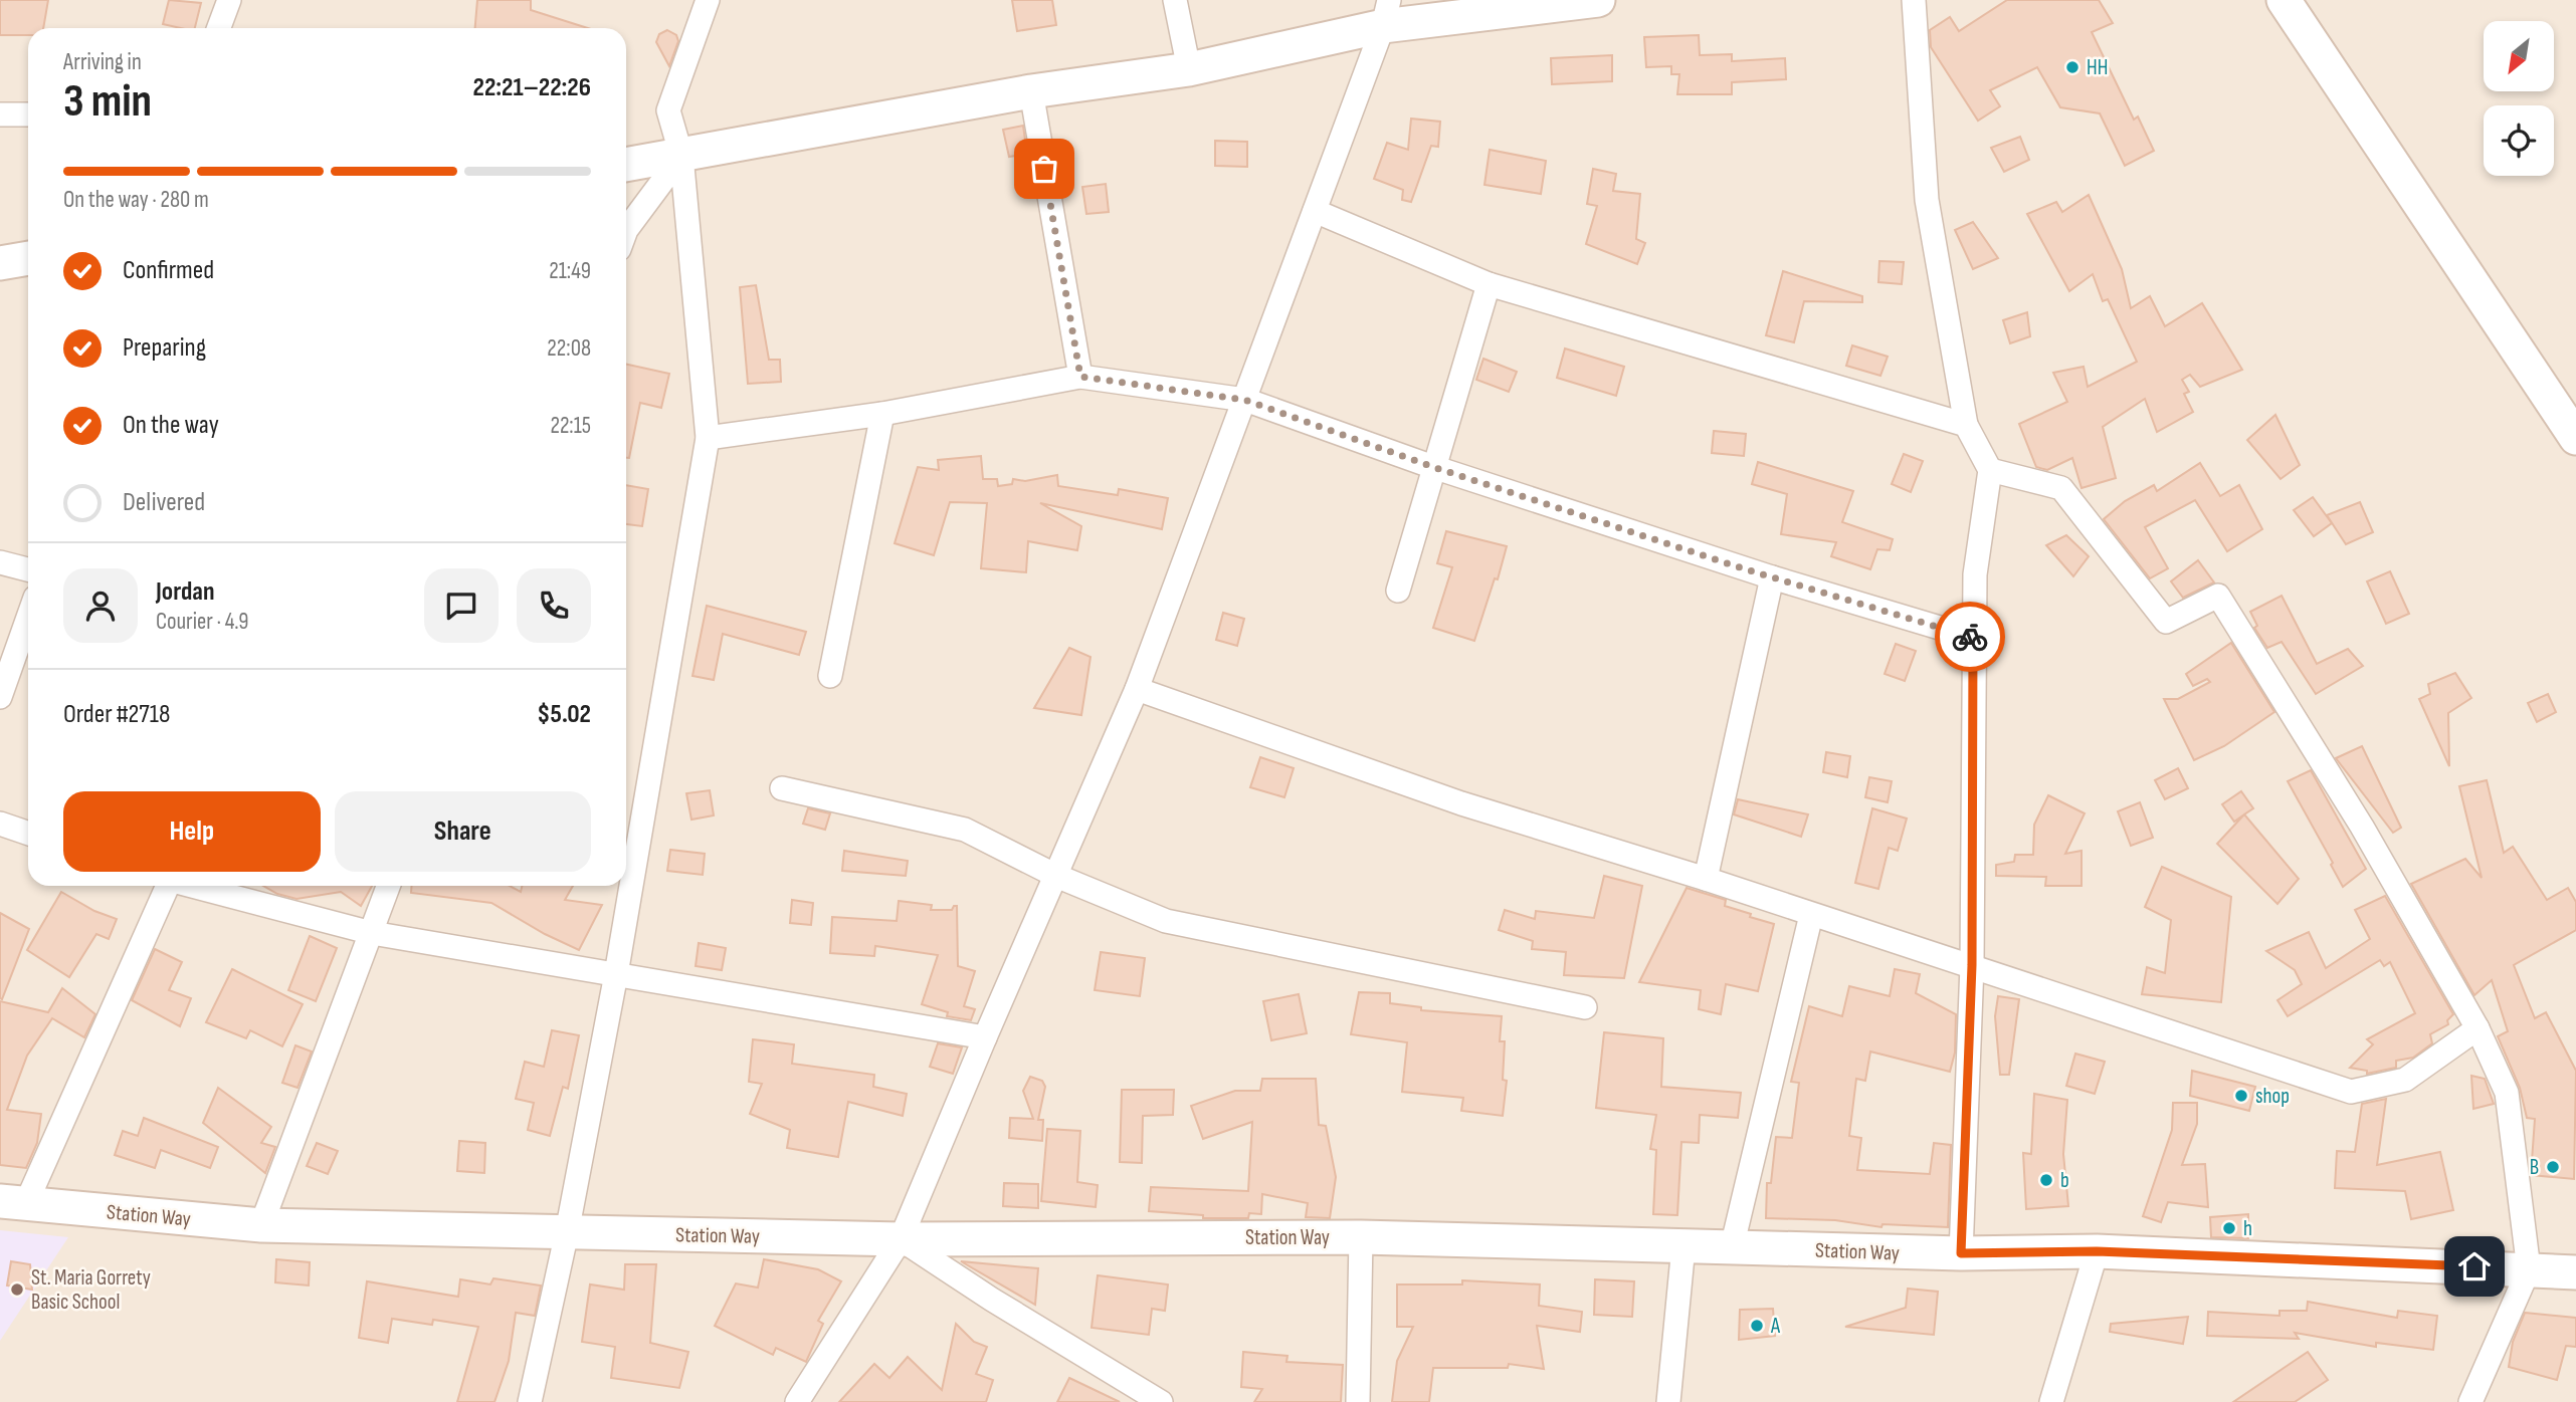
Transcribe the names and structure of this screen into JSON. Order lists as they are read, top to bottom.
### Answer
{
  "streets": {
    "main road": ["Station Way"]
  },
  "places": [
    "HH",
    "shop",
    "B",
    "b",
    "h",
    "St. Maria Gorrety Basic School",
    "A"
  ],
  "north": "bottom left",
  "page": {
    "heading": ["3 min", "Arriving in", "22:21–22:26"],
    "panel": [
      "Jordan",
      "Courier · 4.9",
      "Order #2718",
      "$5.02"
    ],
    "bar": "On the way · 280 m",
    "list": [
      ["Confirmed", "21:49"],
      ["Preparing", "22:08"],
      ["On the way", "22:15"],
      "Delivered"
    ],
    "buttons": ["Help", "Share"]
  }
}
